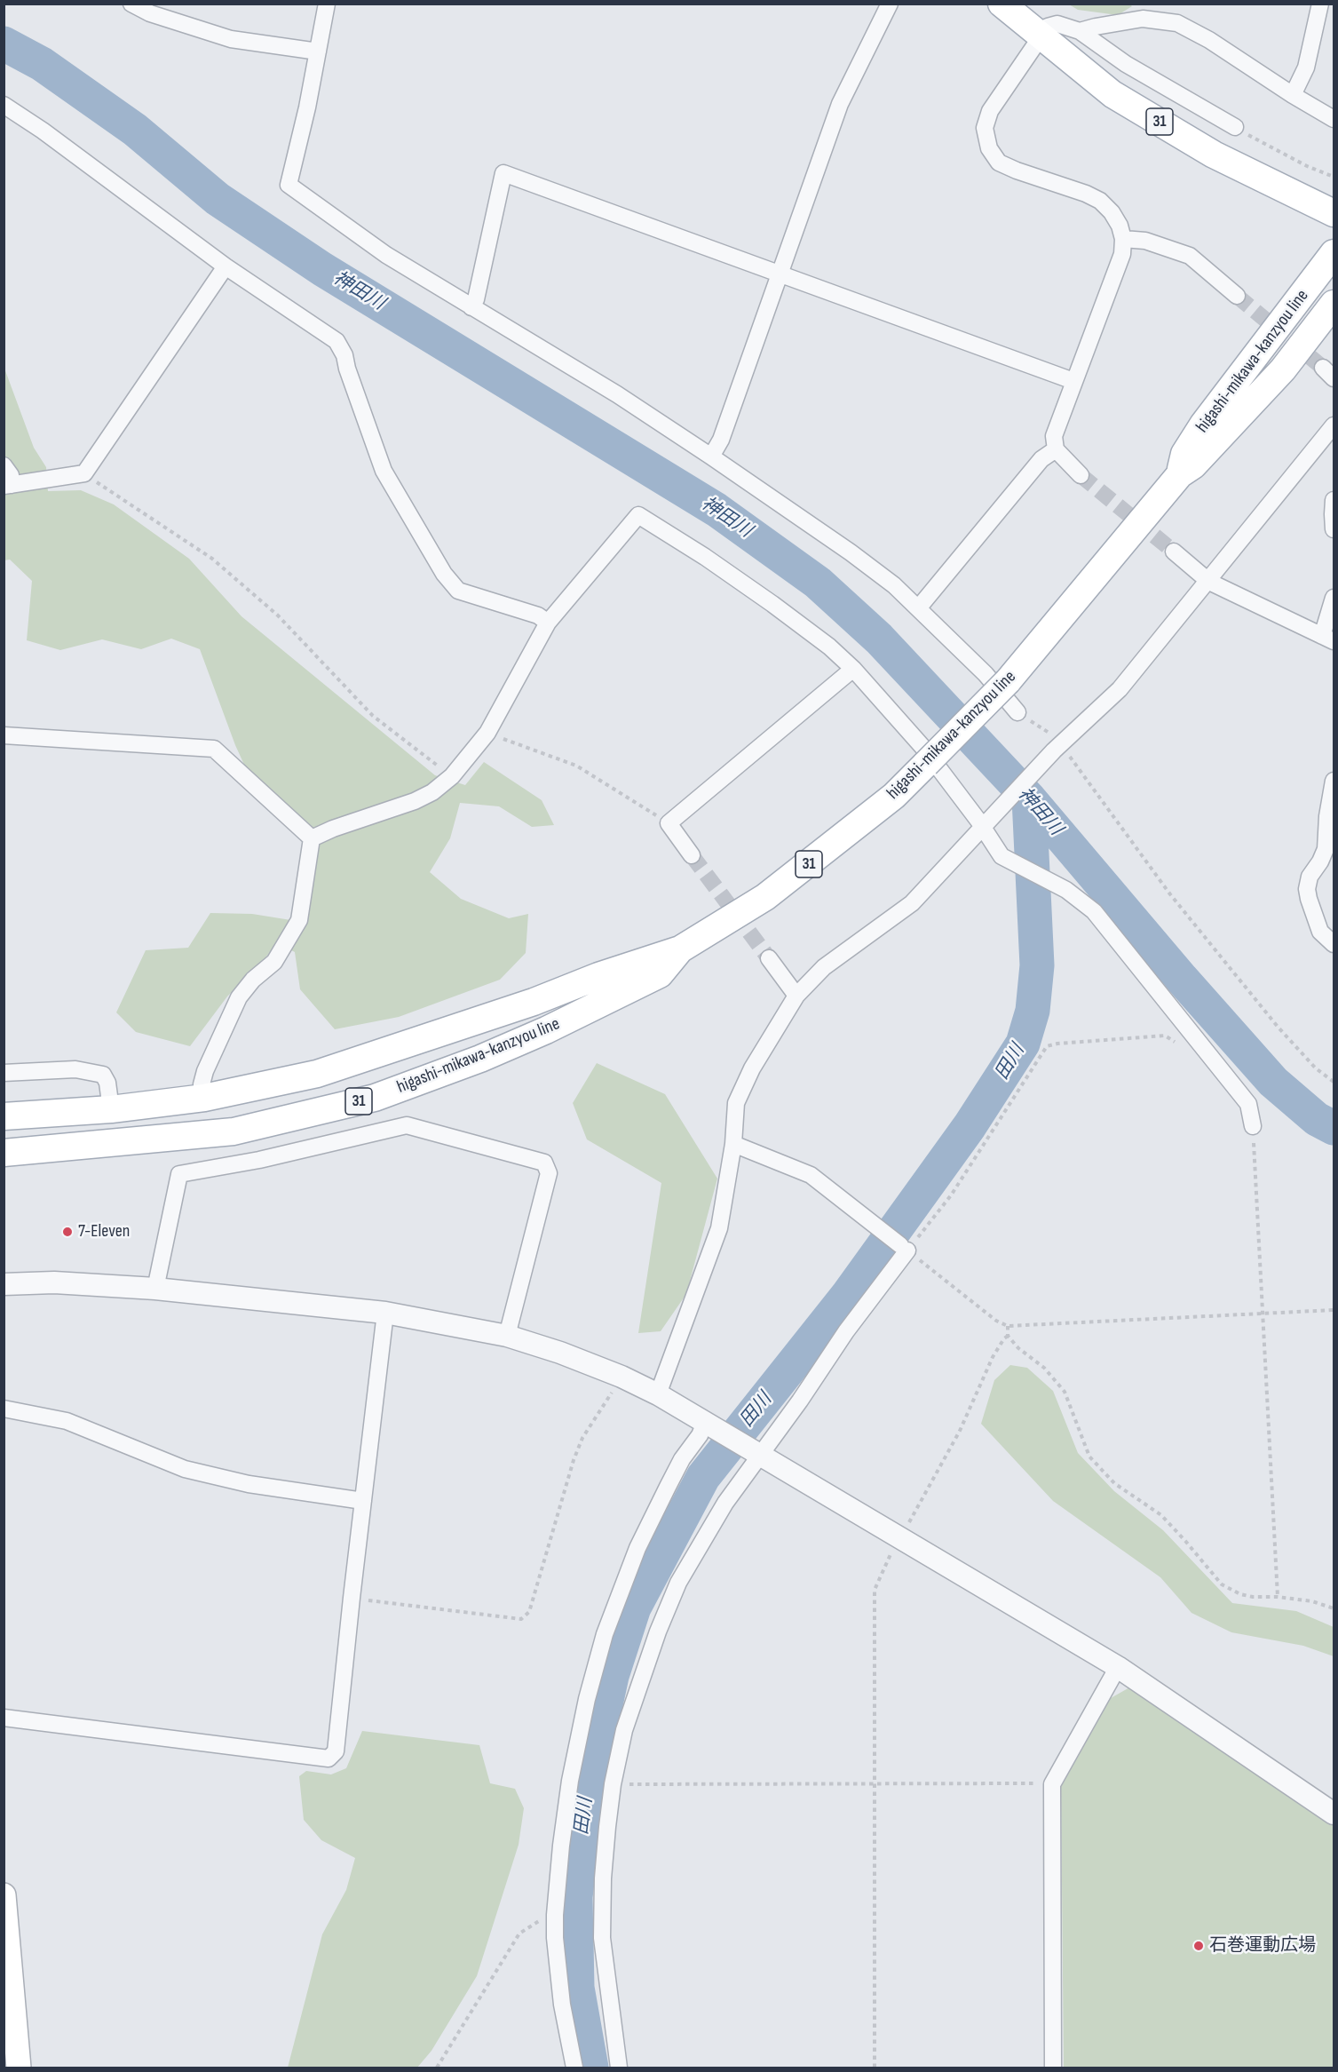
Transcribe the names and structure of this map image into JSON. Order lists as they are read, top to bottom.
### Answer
{
  "streets": {
    "main road": ["31", "higashi-mikawa-kanzyou line"]
  },
  "water": ["神田川", "田川"],
  "places": ["7-Eleven", "石巻運動広場"]
}
